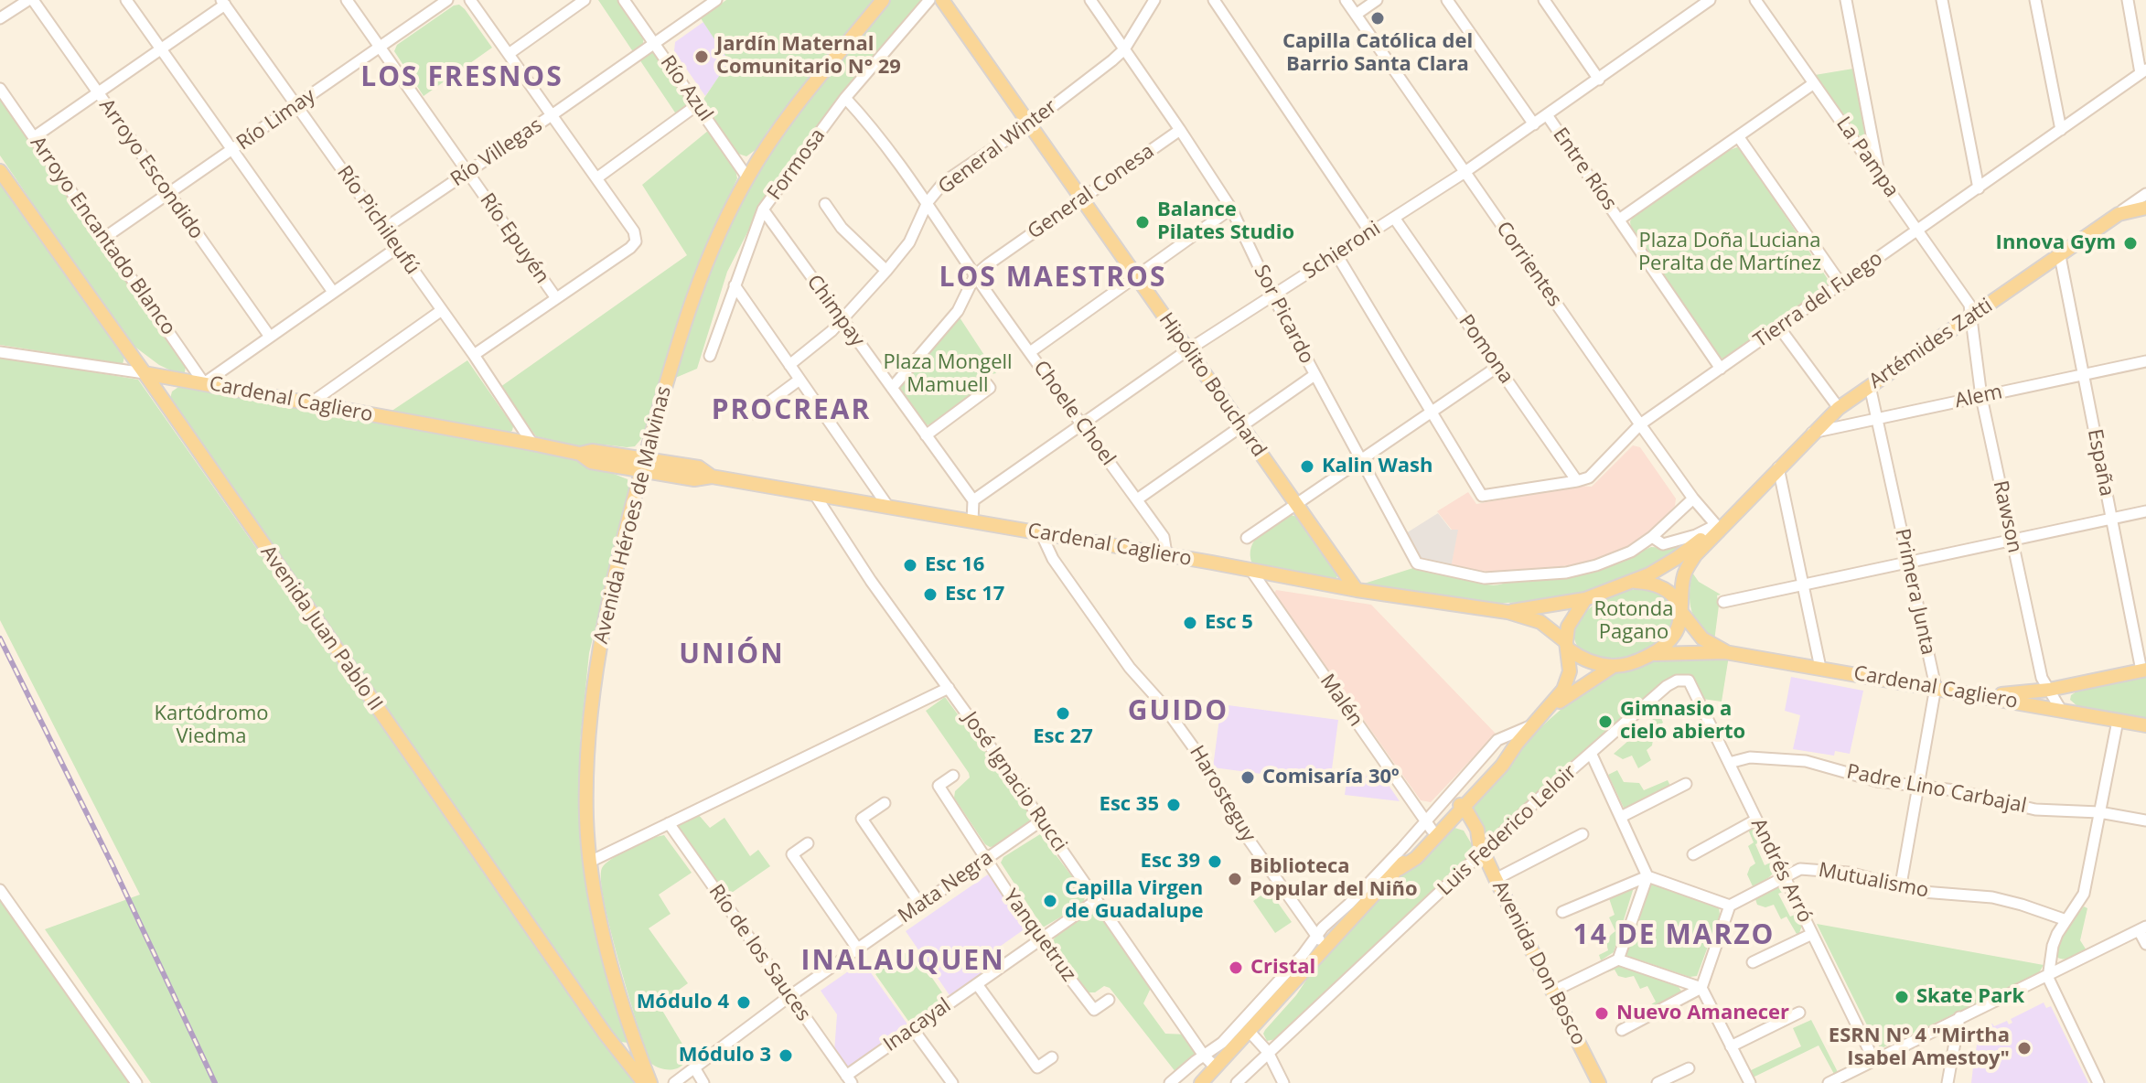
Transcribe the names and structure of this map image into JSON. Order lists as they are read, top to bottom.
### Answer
{
  "streets": {
    "main road": [
      "Artémides Zatti",
      "Hipólito Bouchard",
      "Cardenal Cagliero",
      "Avenida Héroes de Malvinas",
      "Avenida Juan Pablo II",
      "Avenida Don Bosco"
    ],
    "street": [
      "Río Azul",
      "Río Limay",
      "General Winter",
      "Río Villegas",
      "La Pampa",
      "Formosa",
      "Arroyo Escondido",
      "Entre Ríos",
      "General Conesa",
      "Río Pichileufú",
      "Arroyo Encantado Blanco",
      "Río Epuyén",
      "Schieroni",
      "Corrientes",
      "Tierra del Fuego",
      "Chimpay",
      "Sor Picardo",
      "Pomona",
      "Alem",
      "Choele Choel",
      "España",
      "Rawson",
      "Primera Junta",
      "Malén",
      "José Ignacio Rucci",
      "Padre Lino Carbajal",
      "Harosteguy",
      "Luis Federico Leloir",
      "Andrés Arró",
      "Mutualismo",
      "Mata Negra",
      "Yanquetruz",
      "Río de los Sauces",
      "Inacayal"
    ]
  },
  "crossings": [
    ["Río Azul", "Río Villegas"],
    ["Río Azul", "Avenida Héroes de Malvinas"],
    ["Río Limay", "Arroyo Escondido"],
    ["Río Limay", "Río Pichileufú"],
    ["Río Limay", "Arroyo Encantado Blanco"],
    ["Río Limay", "Río Epuyén"],
    ["General Winter", "Chimpay"],
    ["General Winter", "Sor Picardo"],
    ["General Winter", "Hipólito Bouchard"],
    ["General Winter", "Choele Choel"],
    ["Río Villegas", "Río Pichileufú"],
    ["Río Villegas", "Río Epuyén"],
    ["La Pampa", "Tierra del Fuego"],
    ["La Pampa", "Artémides Zatti"],
    ["La Pampa", "Rawson"],
    ["Formosa", "Chimpay"],
    ["Formosa", "Choele Choel"],
    ["Entre Ríos", "Schieroni"],
    ["Entre Ríos", "Tierra del Fuego"],
    ["General Conesa", "Chimpay"],
    ["General Conesa", "Sor Picardo"],
    ["General Conesa", "Hipólito Bouchard"],
    ["General Conesa", "Choele Choel"],
    ["Río Pichileufú", "Cardenal Cagliero"],
    ["Arroyo Encantado Blanco", "Cardenal Cagliero"],
    ["Schieroni", "Corrientes"],
    ["Schieroni", "Chimpay"],
    ["Schieroni", "Sor Picardo"],
    ["Schieroni", "Pomona"],
    ["Schieroni", "Hipólito Bouchard"],
    ["Schieroni", "Choele Choel"],
    ["Corrientes", "Tierra del Fuego"],
    ["Corrientes", "Artémides Zatti"],
    ["Tierra del Fuego", "Pomona"],
    ["Artémides Zatti", "Alem"],
    ["Artémides Zatti", "Cardenal Cagliero"],
    ["Artémides Zatti", "España"],
    ["Artémides Zatti", "Rawson"],
    ["Artémides Zatti", "Primera Junta"],
    ["Hipólito Bouchard", "Cardenal Cagliero"],
    ["Alem", "España"],
    ["Alem", "Rawson"],
    ["Alem", "Primera Junta"],
    ["Cardenal Cagliero", "Choele Choel"],
    ["Cardenal Cagliero", "Avenida Héroes de Malvinas"],
    ["Cardenal Cagliero", "Rawson"],
    ["Cardenal Cagliero", "Primera Junta"],
    ["Cardenal Cagliero", "Avenida Juan Pablo II"],
    ["Cardenal Cagliero", "Malén"],
    ["Cardenal Cagliero", "José Ignacio Rucci"],
    ["Cardenal Cagliero", "Harosteguy"],
    ["Primera Junta", "Padre Lino Carbajal"],
    ["Primera Junta", "Mutualismo"],
    ["José Ignacio Rucci", "Mata Negra"],
    ["José Ignacio Rucci", "Inacayal"],
    ["Padre Lino Carbajal", "Andrés Arró"],
    ["Luis Federico Leloir", "Andrés Arró"],
    ["Luis Federico Leloir", "Avenida Don Bosco"],
    ["Andrés Arró", "Mutualismo"],
    ["Mata Negra", "Yanquetruz"],
    ["Mata Negra", "Río de los Sauces"],
    ["Yanquetruz", "Inacayal"],
    ["Río de los Sauces", "Inacayal"]
  ],
  "districts": [
    "LOS FRESNOS",
    "LOS MAESTROS",
    "PROCREAR",
    "UNIÓN",
    "GUIDO",
    "14 DE MARZO",
    "INALAUQUEN"
  ],
  "parks": [
    "Plaza Doña Luciana Peralta de Martínez",
    "Plaza Mongell Mamuell",
    "Rotonda Pagano",
    "Kartódromo Viedma"
  ],
  "places": [
    "Capilla Católica del Barrio Santa Clara",
    "Jardín Maternal Comunitario N° 29",
    "Balance Pilates Studio",
    "Innova Gym",
    "Kalin Wash",
    "Esc 16",
    "Esc 17",
    "Esc 5",
    "Esc 27",
    "Gimnasio a cielo abierto",
    "Comisaría 30º",
    "Esc 35",
    "Esc 39",
    "Biblioteca Popular del Niño",
    "Capilla Virgen de Guadalupe",
    "Cristal",
    "Skate Park",
    "Módulo 4",
    "Nuevo Amanecer",
    "ESRN Nº 4 \"Mirtha Isabel Amestoy\"",
    "Módulo 3"
  ]
}
